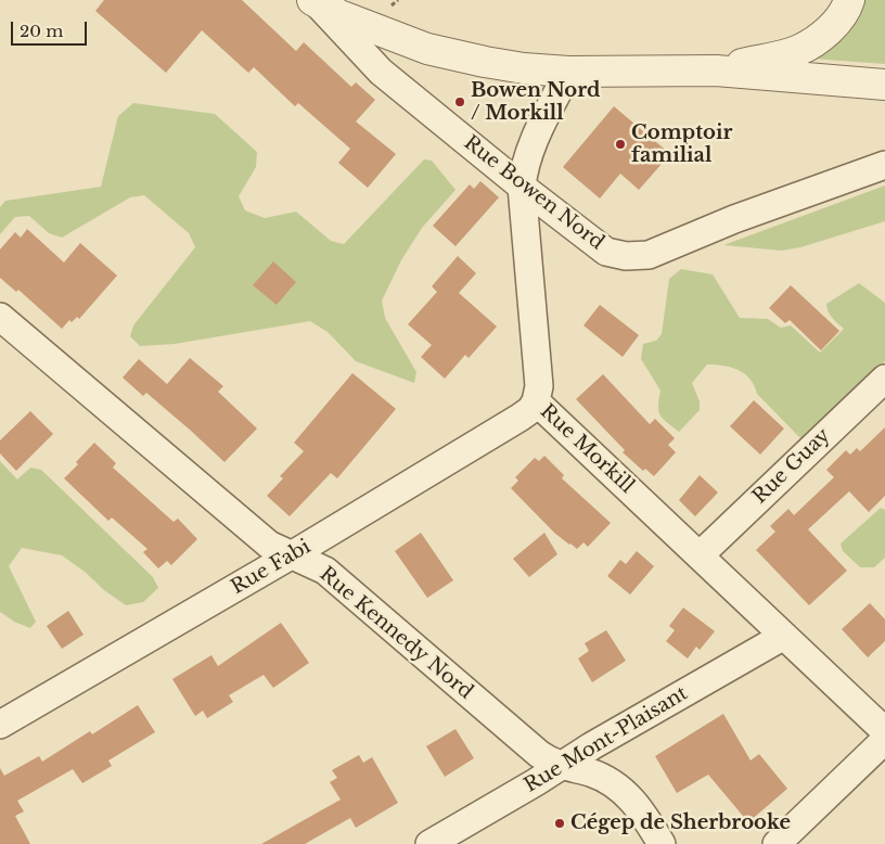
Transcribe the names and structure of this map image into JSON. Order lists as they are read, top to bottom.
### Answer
{
  "streets": {
    "street": [
      "Rue Bowen Nord",
      "Rue Morkill",
      "Rue Guay",
      "Rue Fabi",
      "Rue Kennedy Nord",
      "Rue Mont-Plaisant"
    ]
  },
  "crossings": [
    ["Rue Bowen Nord", "Rue Morkill"],
    ["Rue Morkill", "Rue Guay"],
    ["Rue Morkill", "Rue Fabi"],
    ["Rue Morkill", "Rue Mont-Plaisant"],
    ["Rue Fabi", "Rue Kennedy Nord"],
    ["Rue Kennedy Nord", "Rue Mont-Plaisant"]
  ],
  "places": ["Bowen Nord / Morkill", "Comptoir familial", "Cégep de Sherbrooke"],
  "scale_bar": "20 m"
}
